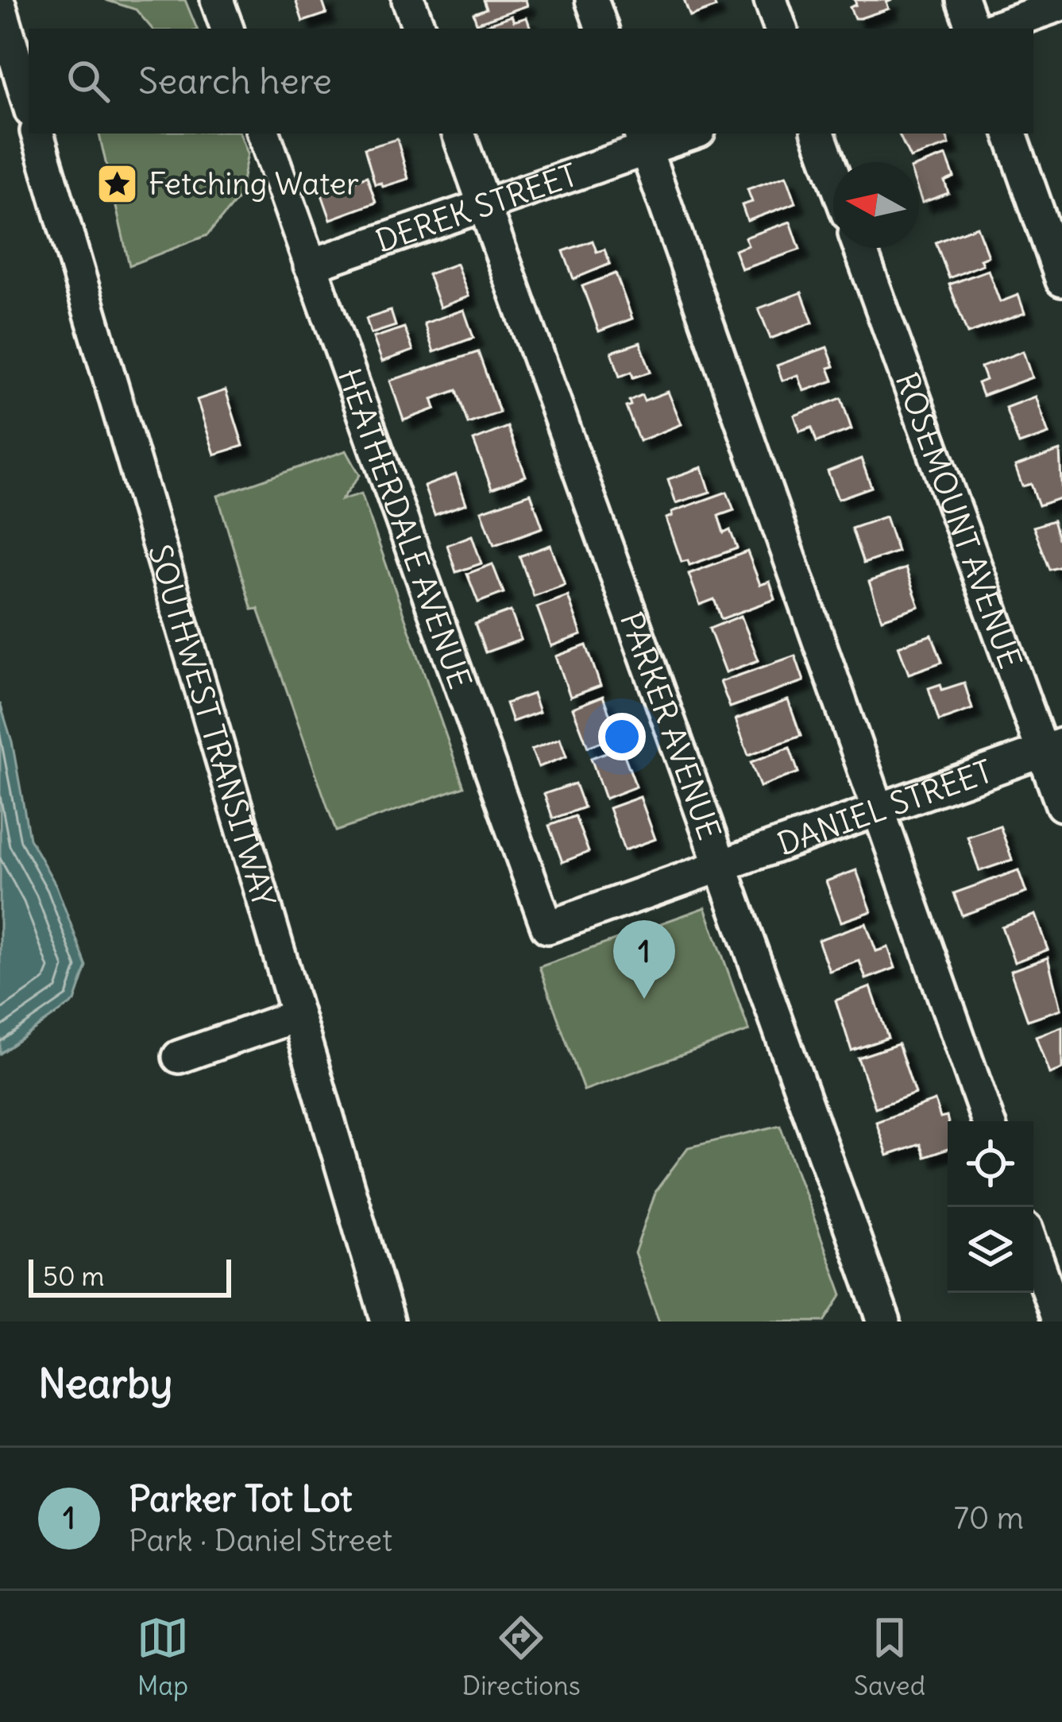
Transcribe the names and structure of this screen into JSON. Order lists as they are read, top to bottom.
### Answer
{
  "streets": {
    "street": [
      "DEREK STREET",
      "ROSEMOUNT AVENUE",
      "HEATHERDALE AVENUE",
      "SOUTHWEST TRANSITWAY",
      "PARKER AVENUE",
      "DANIEL STREET"
    ]
  },
  "crossings": [
    ["DEREK STREET", "HEATHERDALE AVENUE"],
    ["DEREK STREET", "PARKER AVENUE"],
    ["ROSEMOUNT AVENUE", "DANIEL STREET"],
    ["HEATHERDALE AVENUE", "DANIEL STREET"],
    ["PARKER AVENUE", "DANIEL STREET"]
  ],
  "places": {
    "place": ["Fetching Water"]
  },
  "scale_bar": "50 m",
  "north": "left",
  "page": {
    "search": "Search here",
    "pins": "1",
    "scale": "50 m",
    "heading": "Nearby",
    "list": [
      {
        "mark": "1",
        "name": "Parker Tot Lot",
        "note": "Park · Daniel Street",
        "value": "70 m"
      }
    ],
    "nav": ["Map", "Directions", "Saved"]
  }
}
